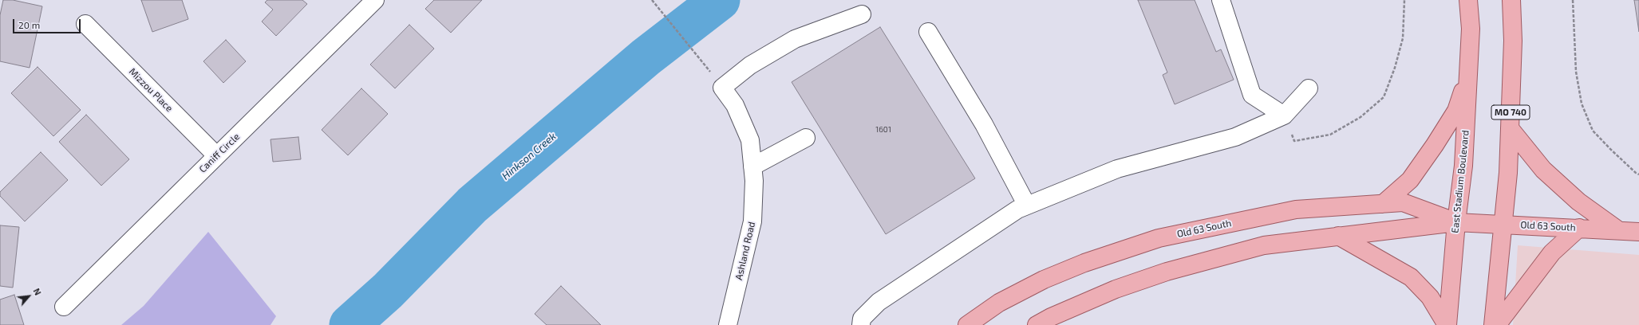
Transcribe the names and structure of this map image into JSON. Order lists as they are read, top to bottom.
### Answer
{
  "streets": {
    "main road": ["MO 740", "East Stadium Boulevard", "Old 63 South"],
    "street": ["Mizzou Place", "Caniff Circle", "Ashland Road"]
  },
  "crossings": [
    ["Mizzou Place", "Caniff Circle"],
    ["MO 740", "Old 63 South"],
    ["East Stadium Boulevard", "Old 63 South"]
  ],
  "water": ["Hinkson Creek"],
  "house_numbers": ["1601"],
  "scale_bar": "20 m",
  "north": "top right"
}
